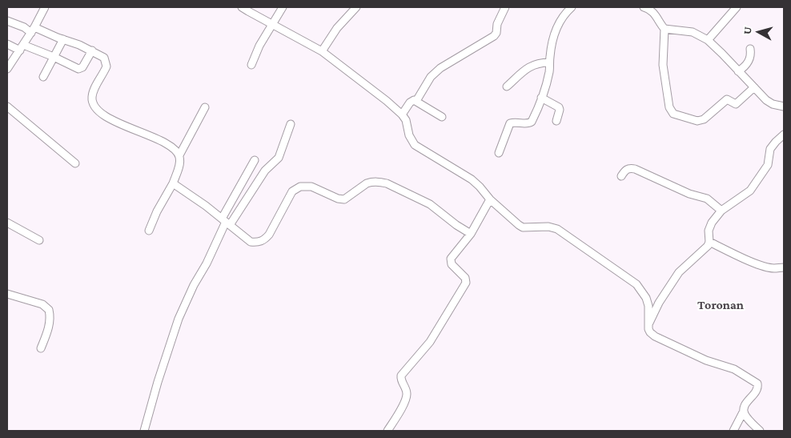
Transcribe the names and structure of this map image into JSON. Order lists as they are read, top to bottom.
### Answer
{
  "districts": ["Toronan"],
  "north": "left"
}
